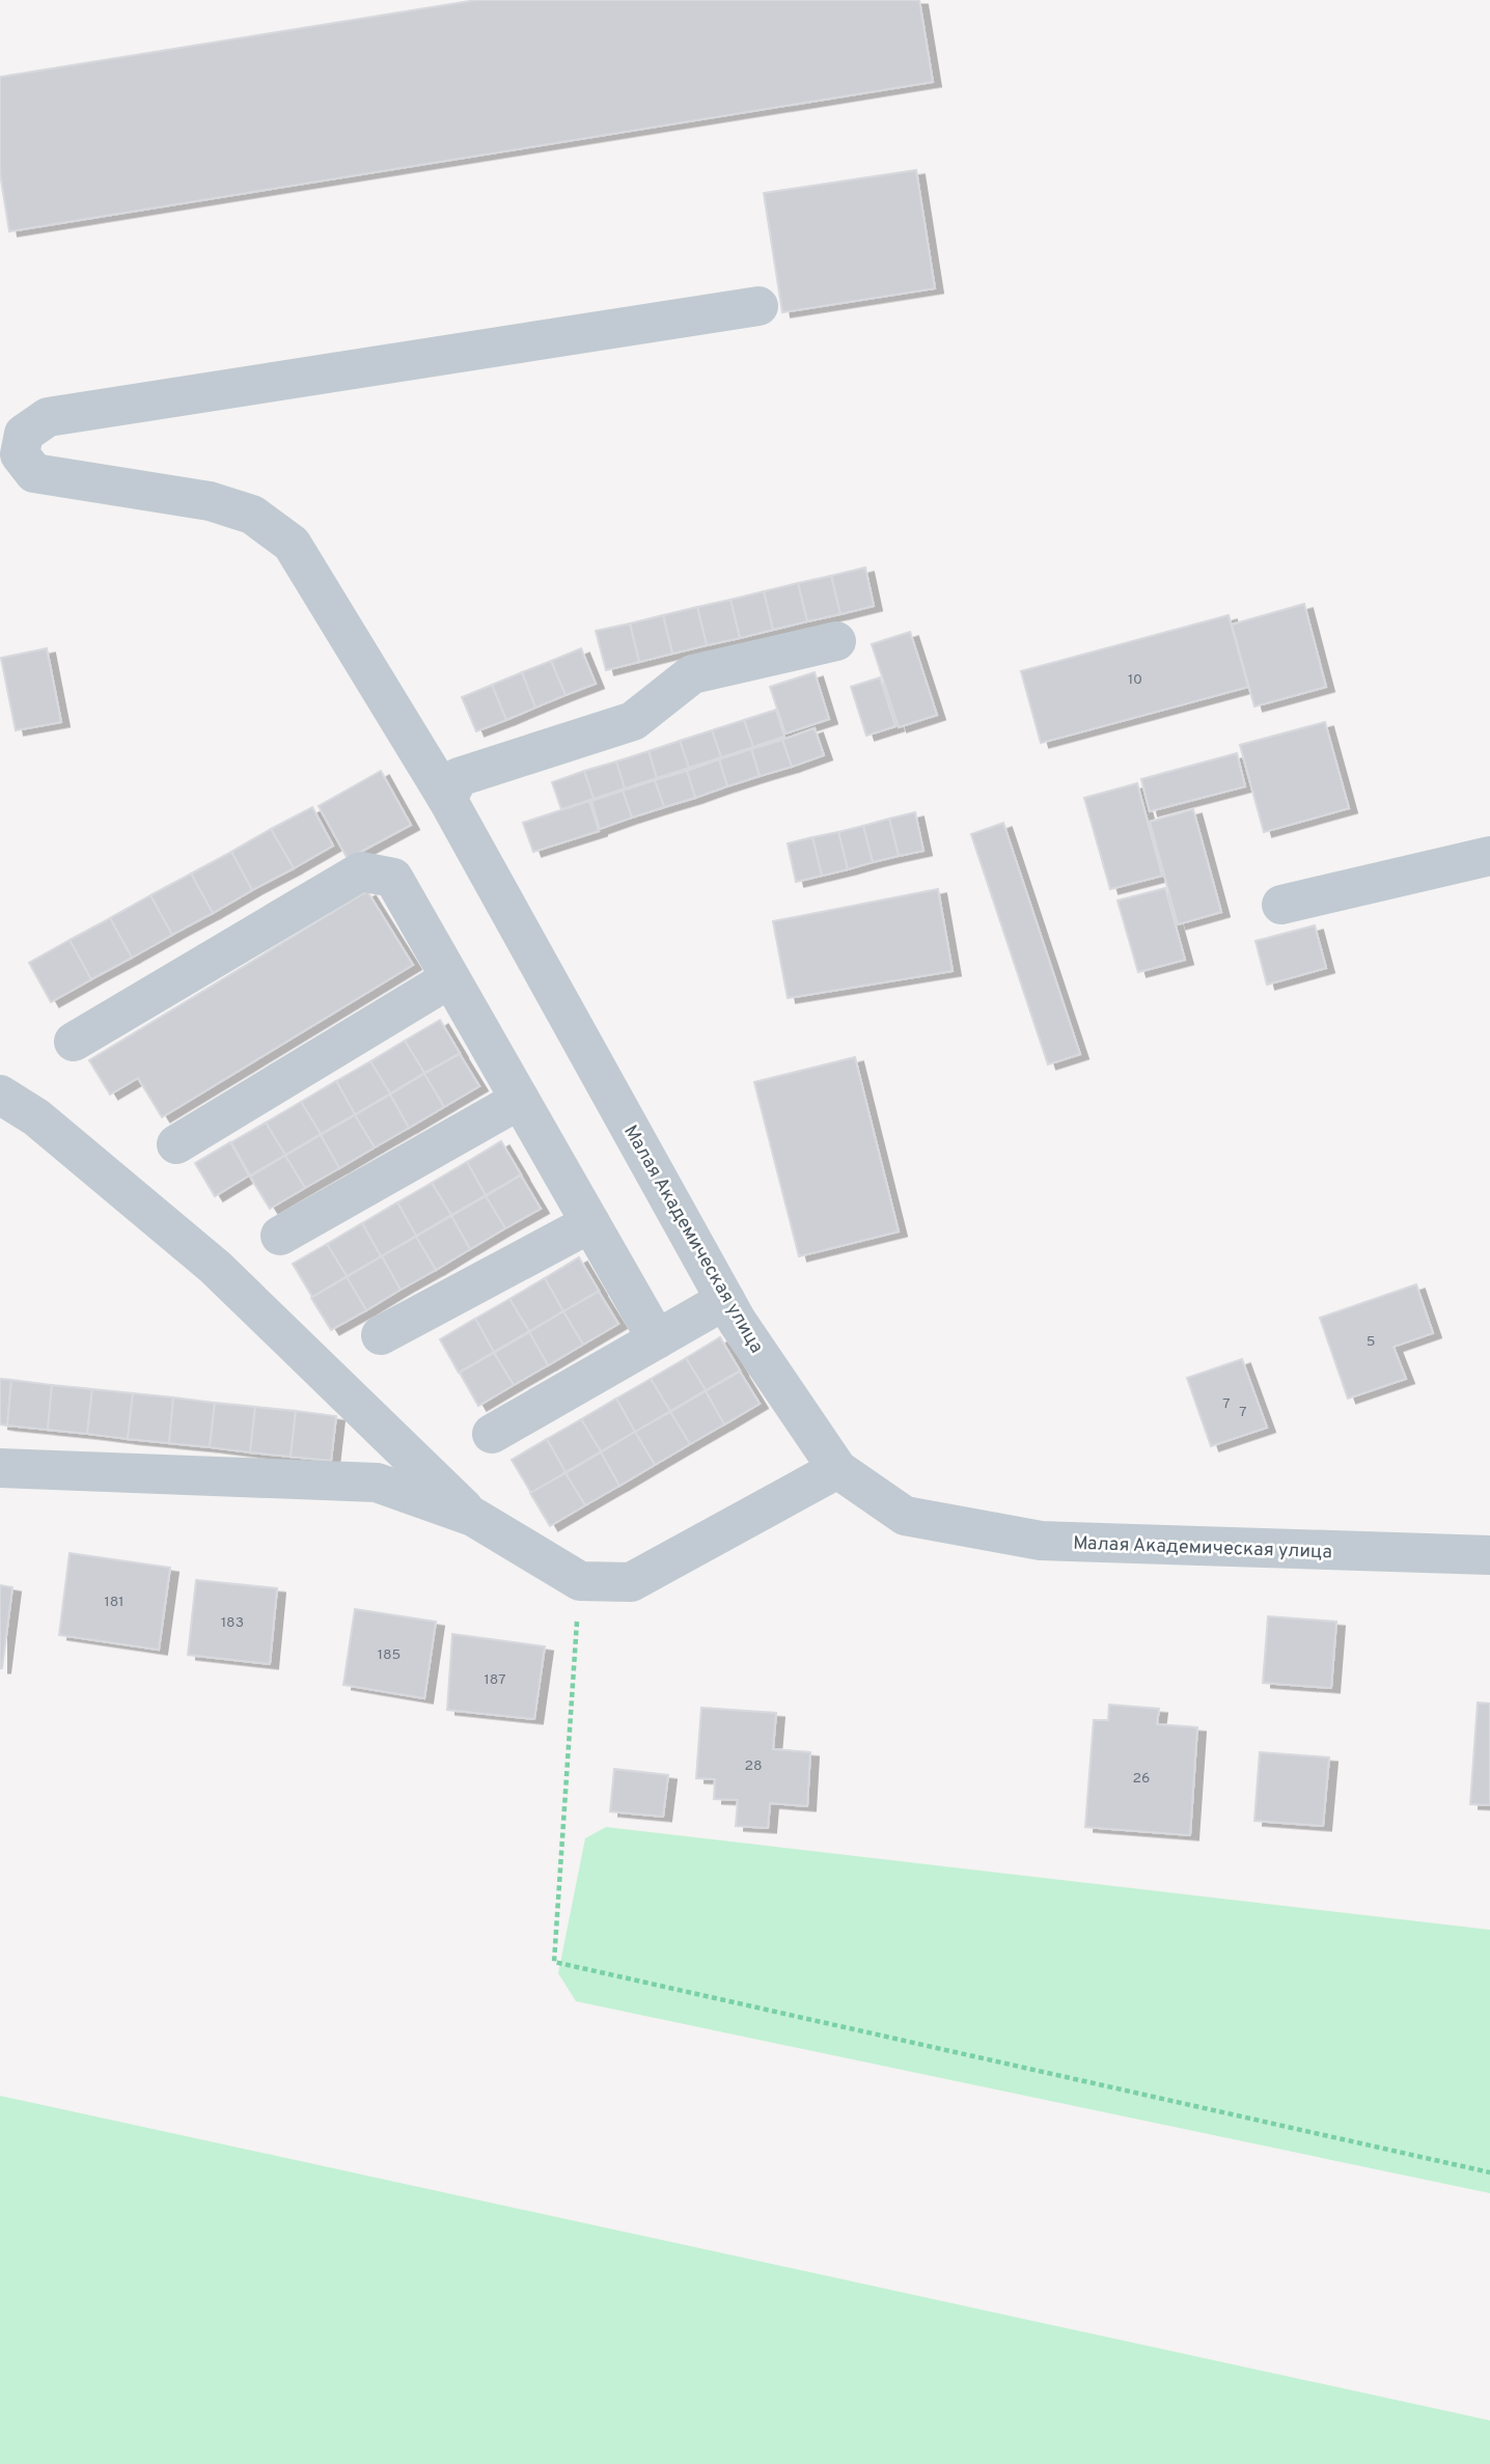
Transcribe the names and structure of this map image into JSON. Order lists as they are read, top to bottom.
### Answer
{
  "streets": {
    "street": ["Малая Академическая улица"]
  },
  "house_numbers": [
    "10",
    "5",
    "7",
    "7",
    "181",
    "183",
    "185",
    "187",
    "28",
    "26"
  ]
}
